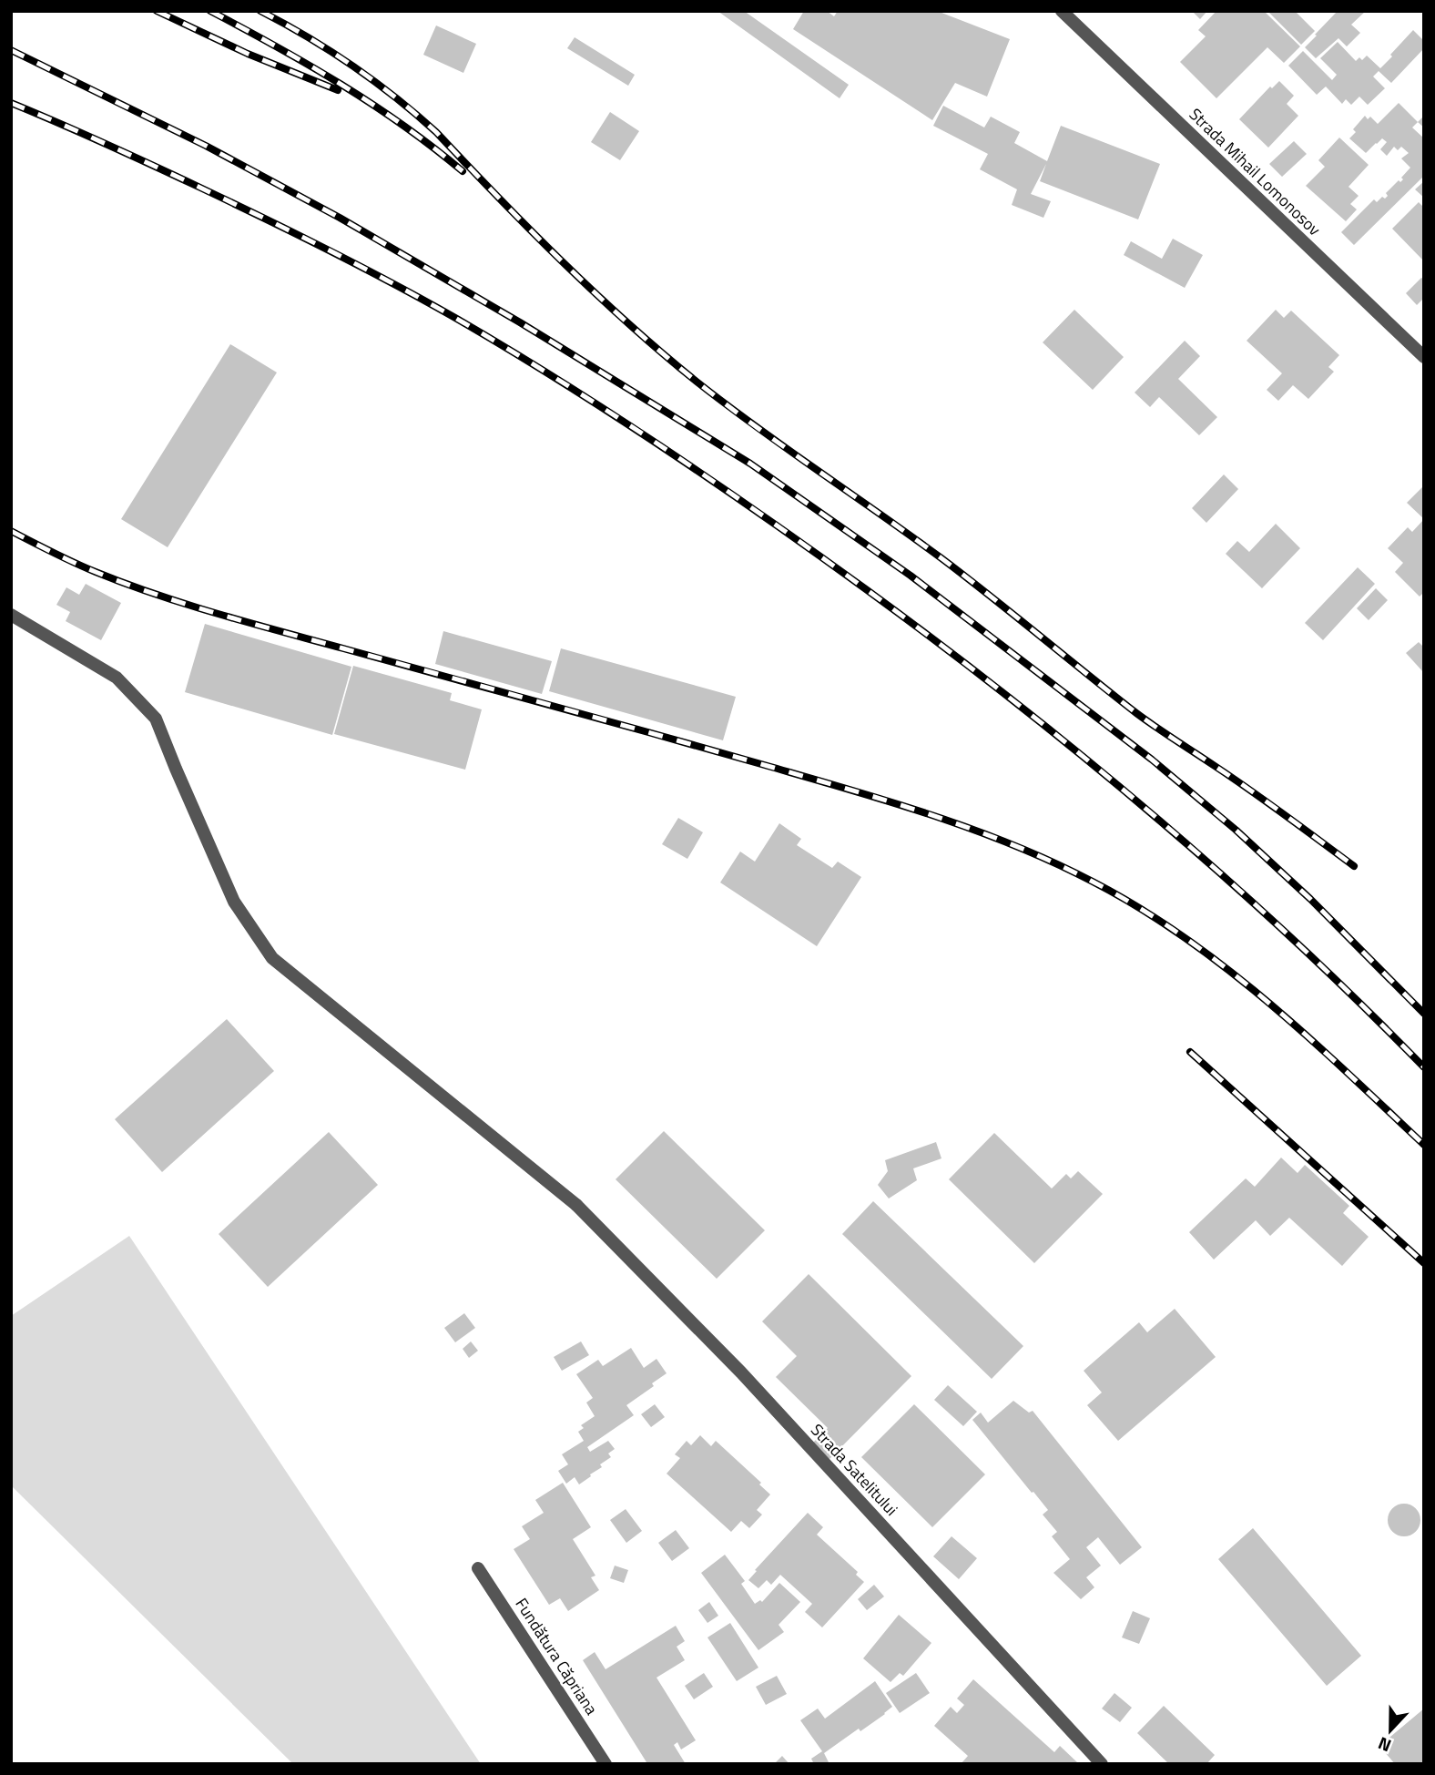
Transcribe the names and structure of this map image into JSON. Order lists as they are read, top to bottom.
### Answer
{
  "streets": {
    "street": ["Strada Mihail Lomonosov", "Strada Satelitului", "Fundătura Căpriana"]
  },
  "north": "bottom"
}
